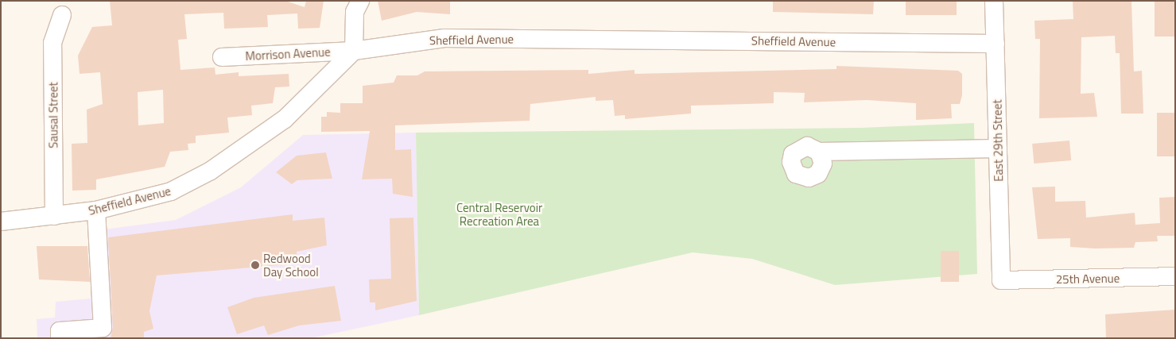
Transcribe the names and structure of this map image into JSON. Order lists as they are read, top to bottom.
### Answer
{
  "streets": {
    "street": [
      "Sheffield Avenue",
      "Morrison Avenue",
      "Sausal Street",
      "East 29th Street",
      "25th Avenue"
    ]
  },
  "crossings": [
    ["Sheffield Avenue", "Morrison Avenue"],
    ["Sheffield Avenue", "Sausal Street"],
    ["Sheffield Avenue", "East 29th Street"],
    ["East 29th Street", "25th Avenue"]
  ],
  "parks": ["Central Reservoir Recreation Area"],
  "places": ["Redwood Day School"]
}
